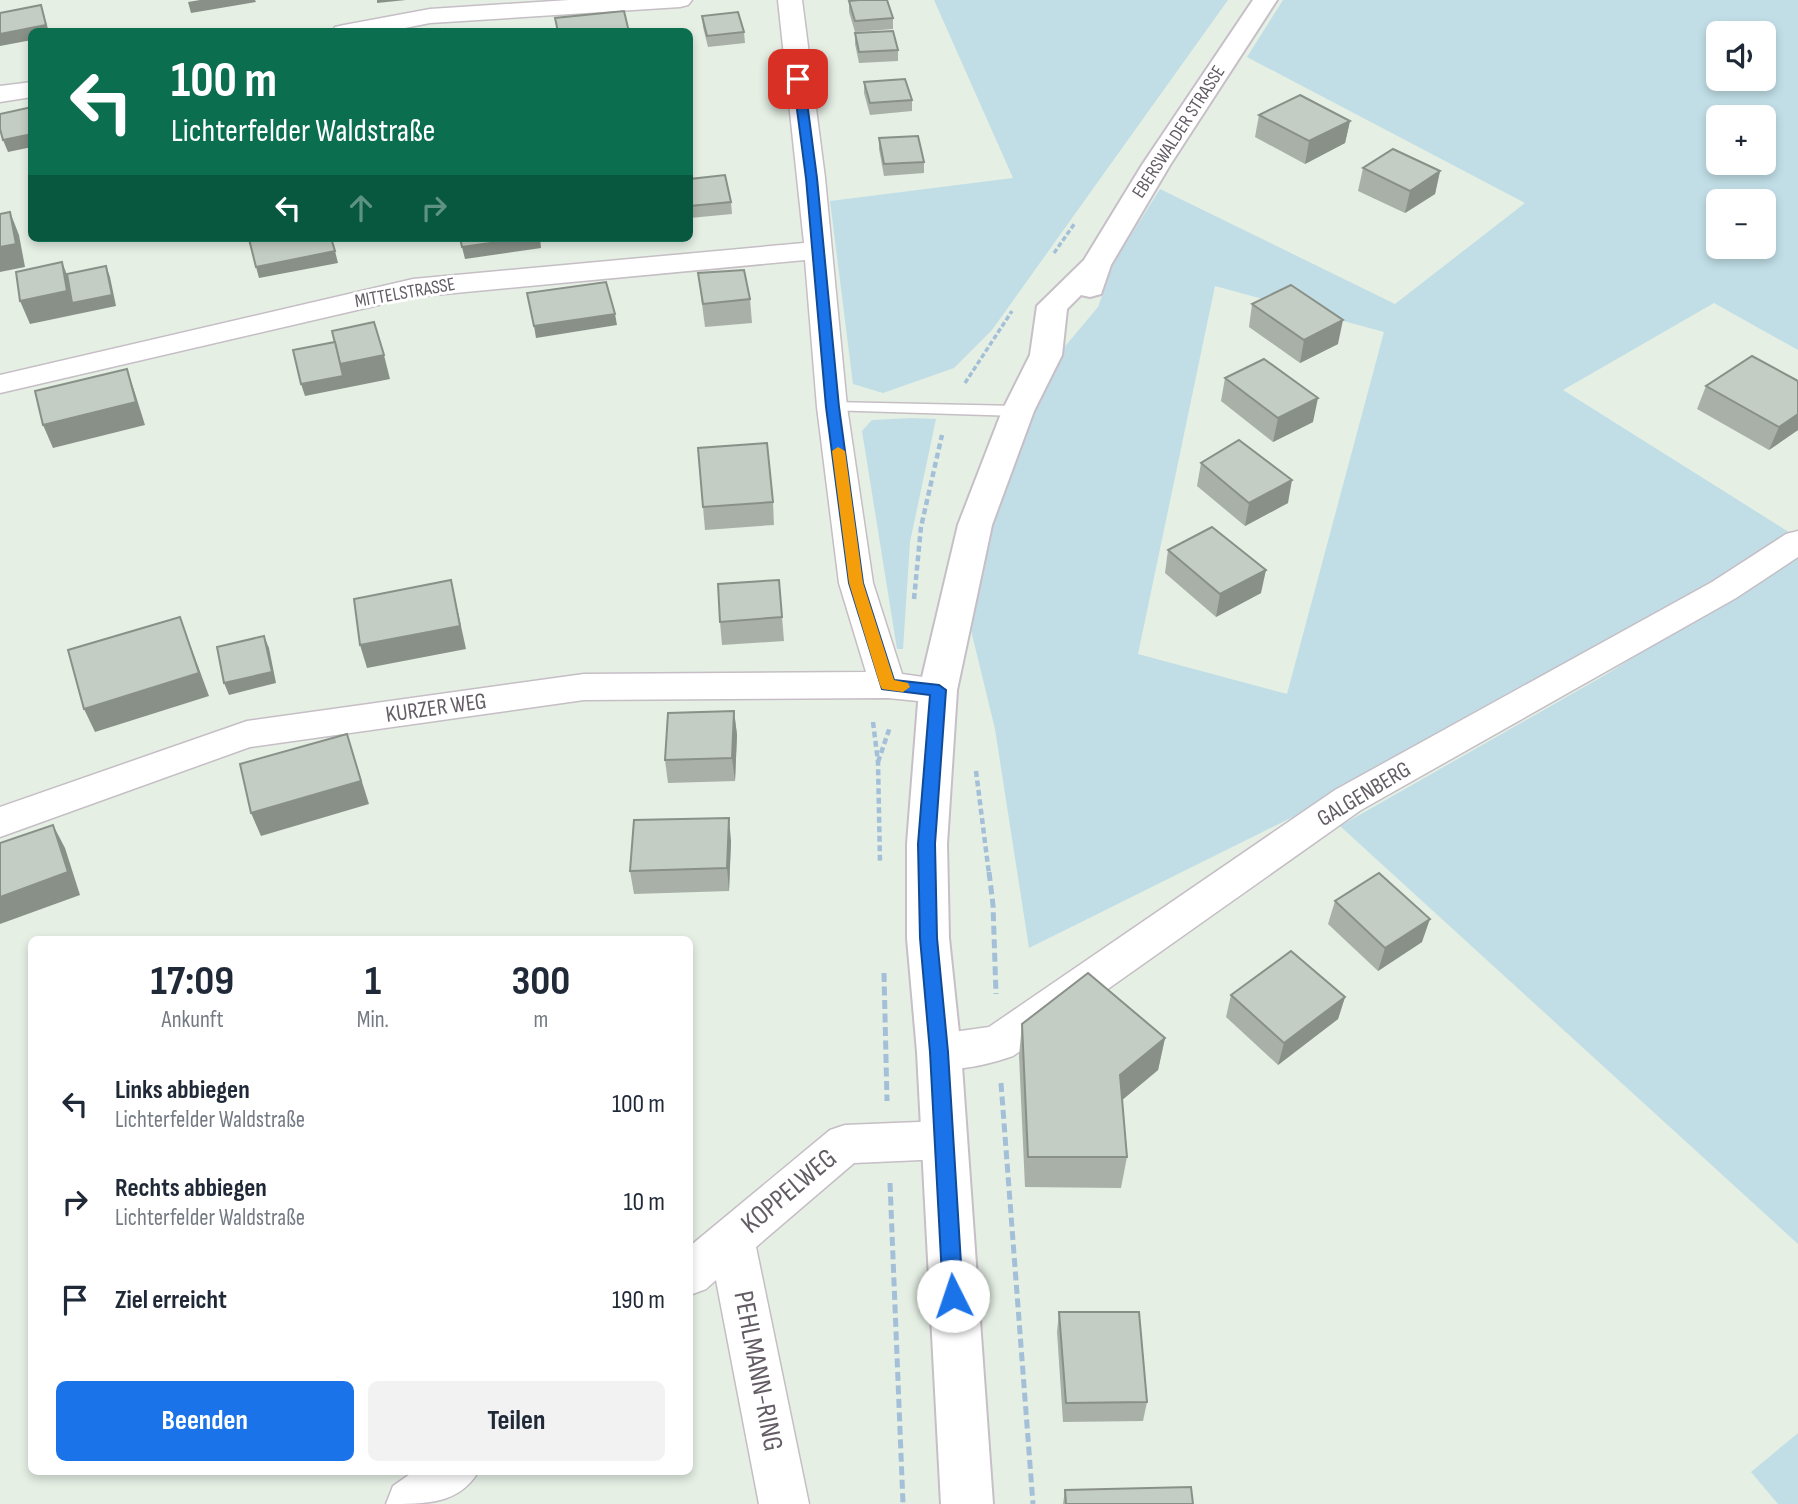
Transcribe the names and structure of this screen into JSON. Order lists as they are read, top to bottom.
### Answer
{
  "streets": {
    "main road": ["EBERSWALDER STRASSE"],
    "street": [
      "MITTELSTRASSE",
      "KURZER WEG",
      "GALGENBERG",
      "KOPPELWEG",
      "PEHLMANN-RING"
    ]
  },
  "crossings": [
    ["EBERSWALDER STRASSE", "KURZER WEG"],
    ["EBERSWALDER STRASSE", "GALGENBERG"],
    ["EBERSWALDER STRASSE", "KOPPELWEG"],
    ["KOPPELWEG", "PEHLMANN-RING"]
  ],
  "page": {
    "map_buttons": ["+", "−"],
    "turn": ["100 m", "Lichterfelder Waldstraße"],
    "eta": [
      "17:09",
      "Ankunft",
      "1",
      "Min.",
      "300",
      "m"
    ],
    "list": [
      {
        "name": "Links abbiegen",
        "note": "Lichterfelder Waldstraße",
        "value": "100 m"
      },
      {
        "name": "Rechts abbiegen",
        "note": "Lichterfelder Waldstraße",
        "value": "10 m"
      },
      {
        "name": "Ziel erreicht",
        "value": "190 m"
      }
    ],
    "buttons": ["Beenden", "Teilen"]
  }
}
